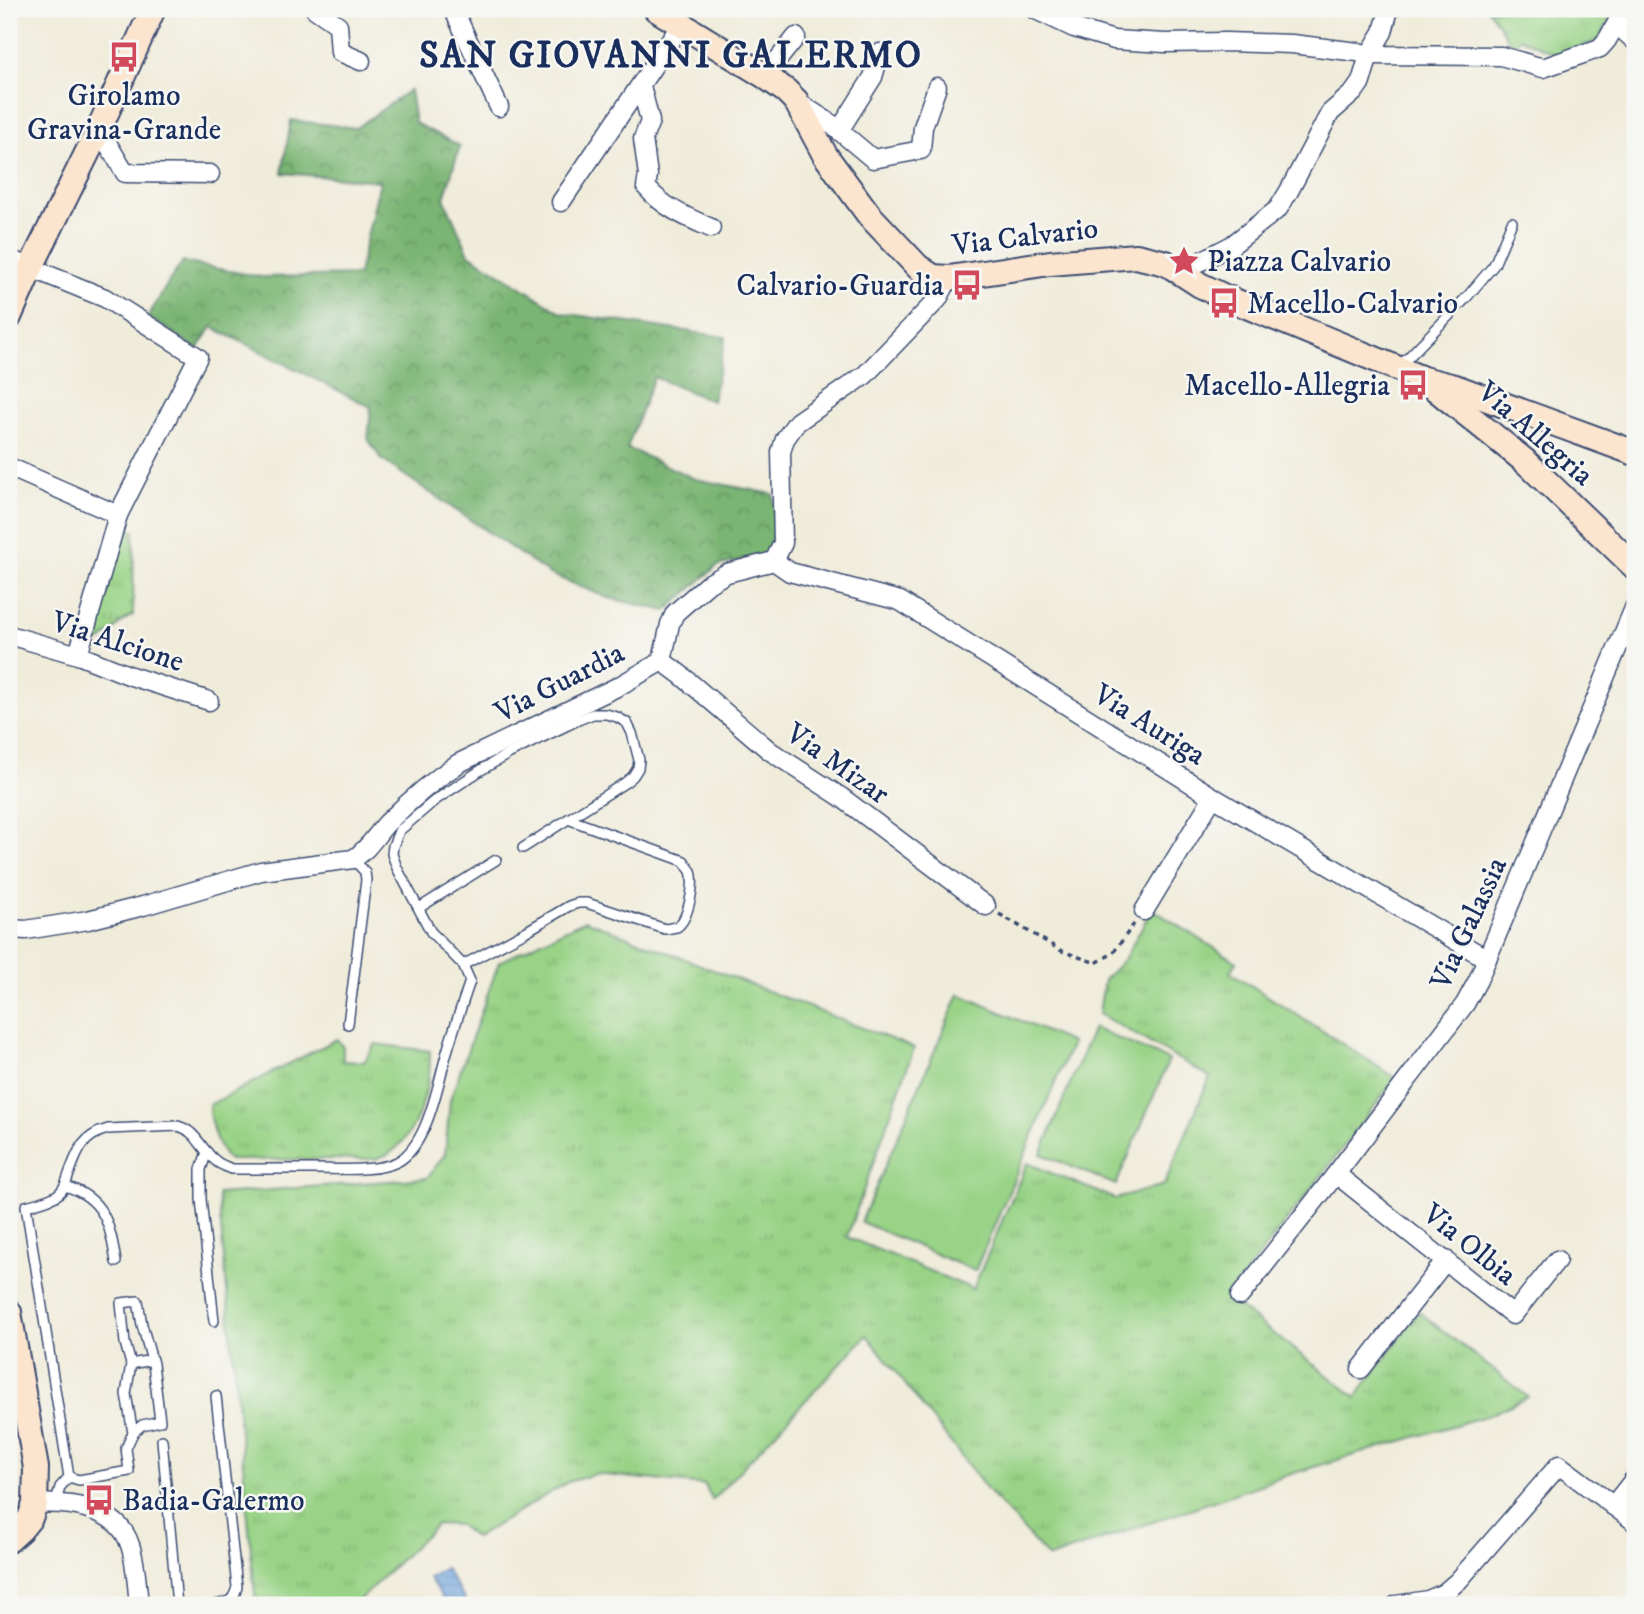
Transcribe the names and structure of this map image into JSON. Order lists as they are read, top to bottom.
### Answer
{
  "streets": {
    "main road": ["Via Calvario", "Via Allegria"],
    "street": [
      "Via Alcione",
      "Via Guardia",
      "Via Auriga",
      "Via Mizar",
      "Via Galassia",
      "Via Olbia"
    ]
  },
  "crossings": [
    ["Via Calvario", "Via Allegria"],
    ["Via Guardia", "Via Auriga"],
    ["Via Guardia", "Via Mizar"],
    ["Via Auriga", "Via Galassia"],
    ["Via Galassia", "Via Olbia"]
  ],
  "districts": ["SAN GIOVANNI GALERMO"],
  "places": {
    "bus stop": [
      "Girolamo Gravina-Grande",
      "Calvario-Guardia",
      "Macello-Calvario",
      "Macello-Allegria",
      "Badia-Galermo"
    ],
    "place": ["Piazza Calvario"]
  }
}
